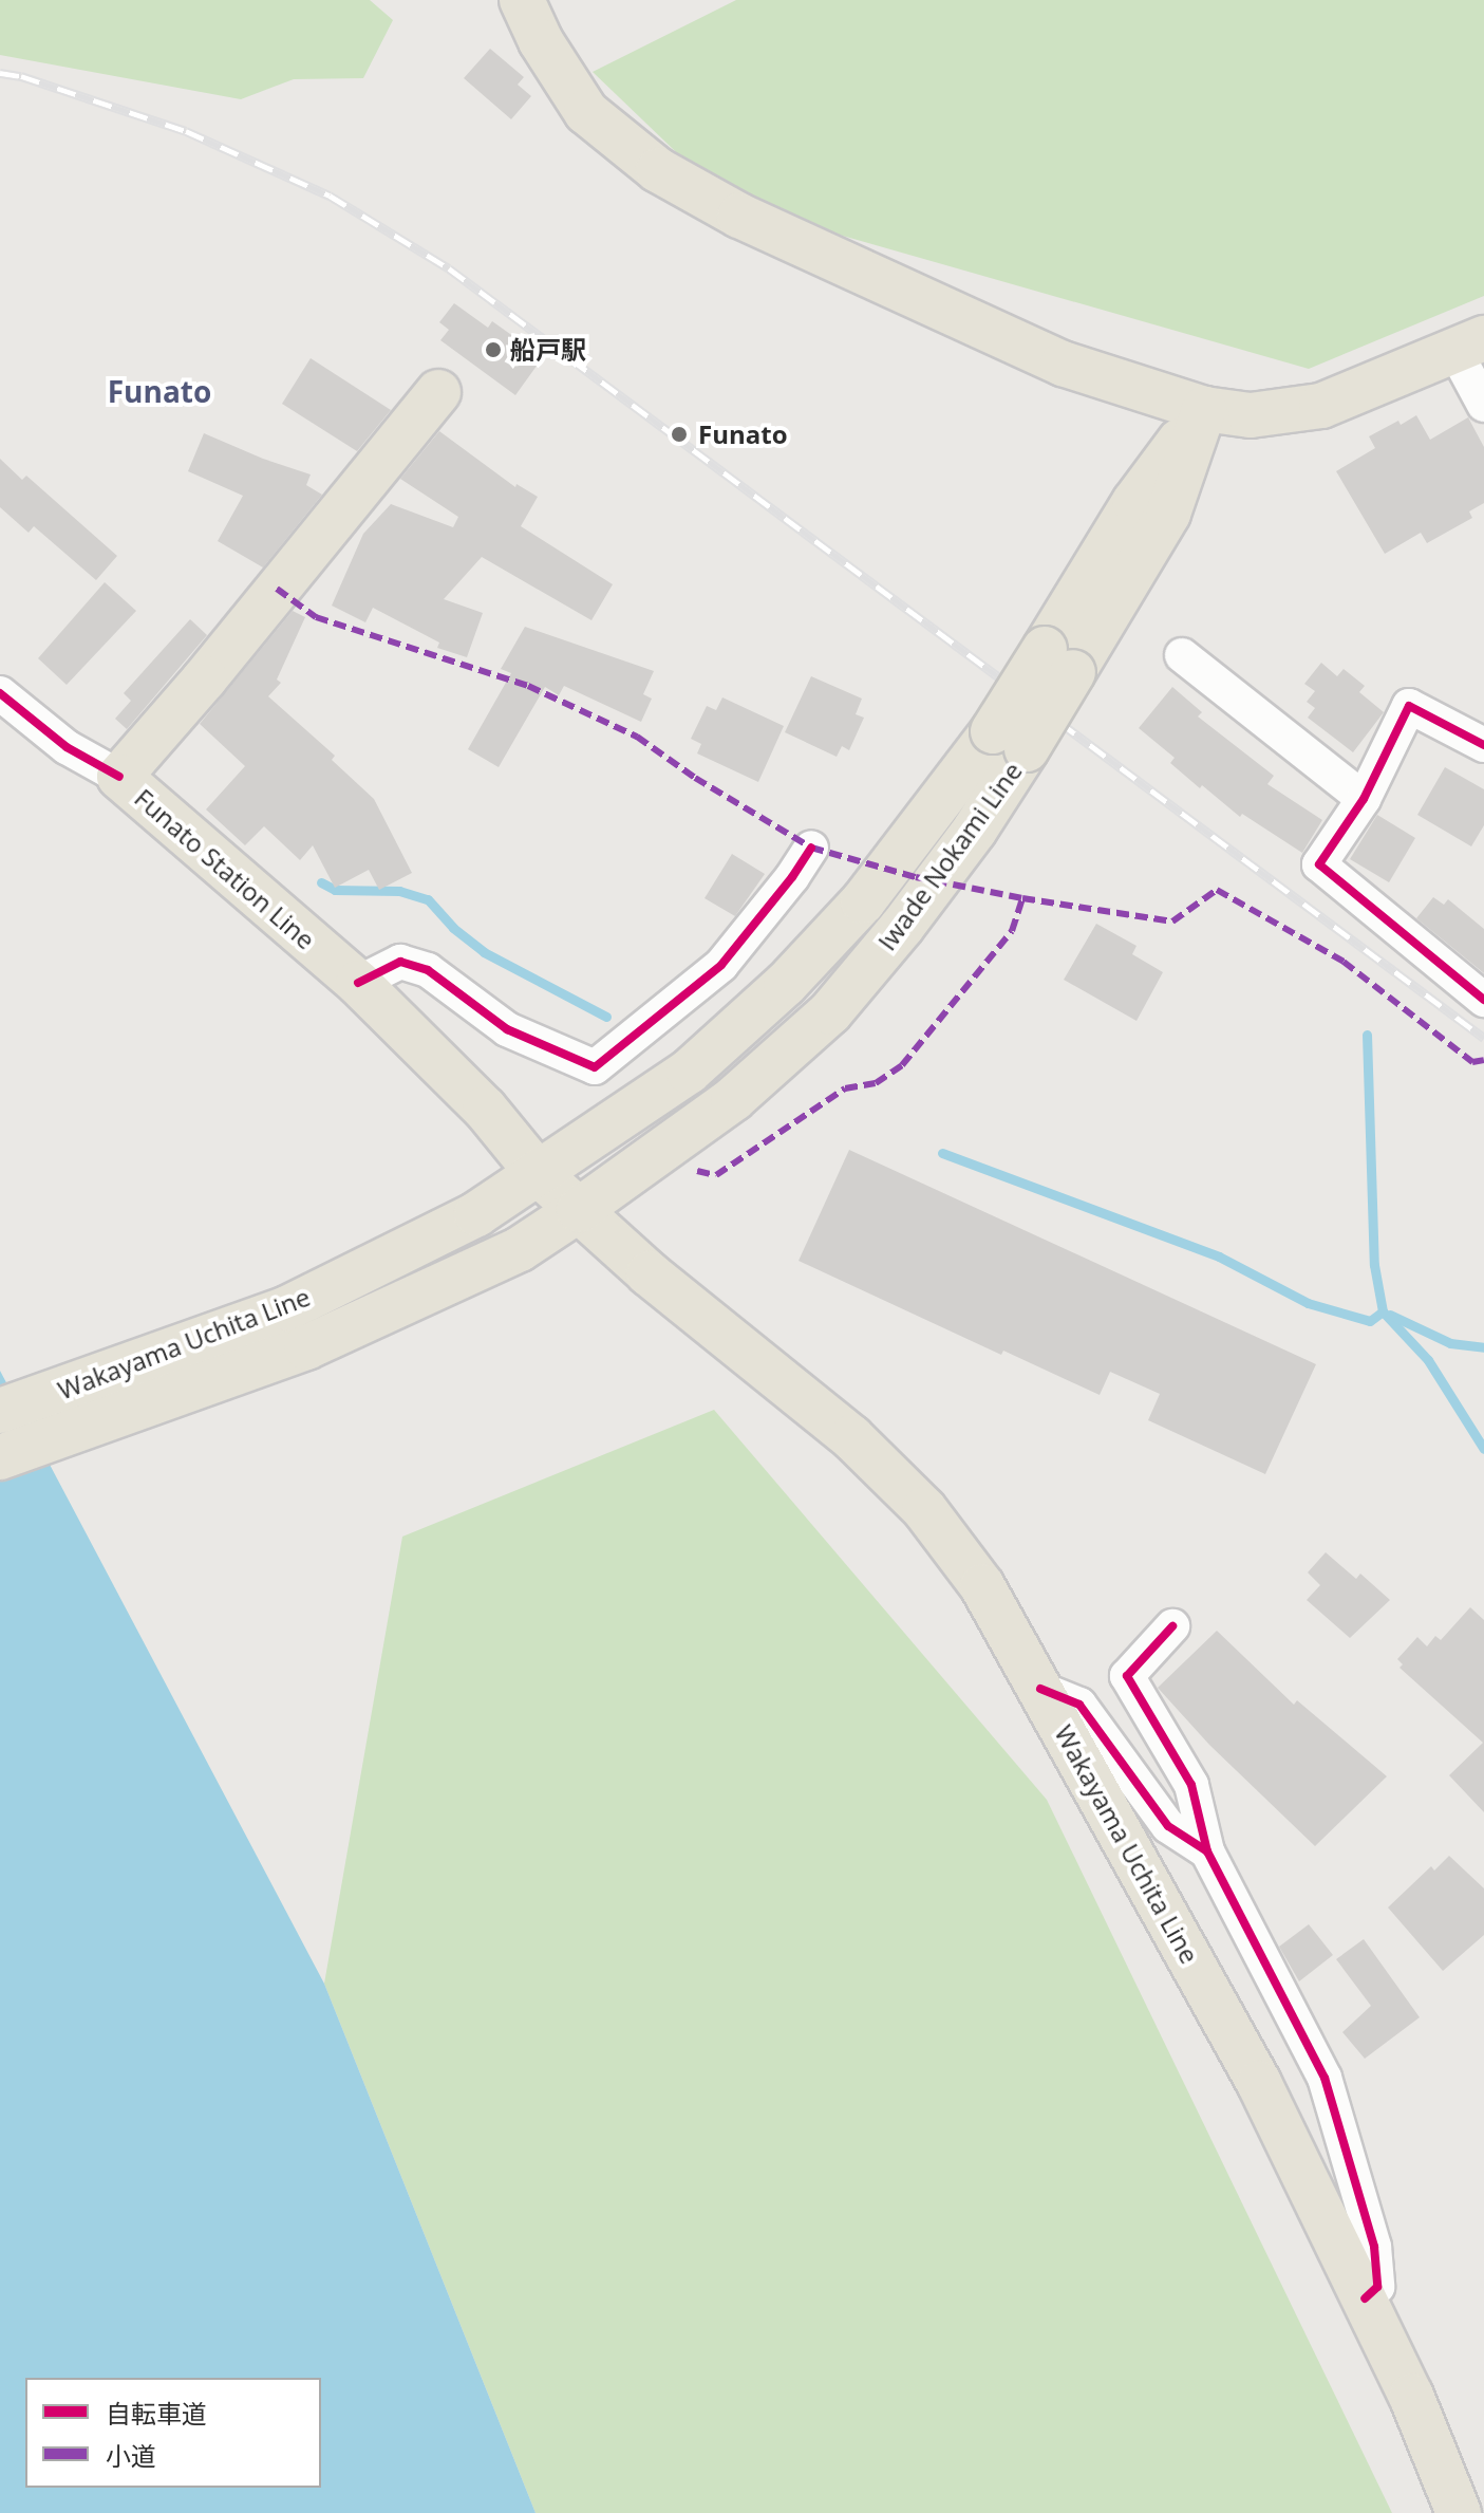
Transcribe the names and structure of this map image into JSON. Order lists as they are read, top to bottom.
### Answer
{
  "streets": {
    "main road": ["Iwade Nokami Line", "Funato Station Line", "Wakayama Uchita Line"]
  },
  "crossings": [
    ["Iwade Nokami Line", "Funato Station Line"],
    ["Iwade Nokami Line", "Wakayama Uchita Line"],
    ["Funato Station Line", "Wakayama Uchita Line"]
  ],
  "districts": ["Funato"],
  "places": ["船戸駅", "Funato"],
  "legend": ["自転車道", "小道"]
}
